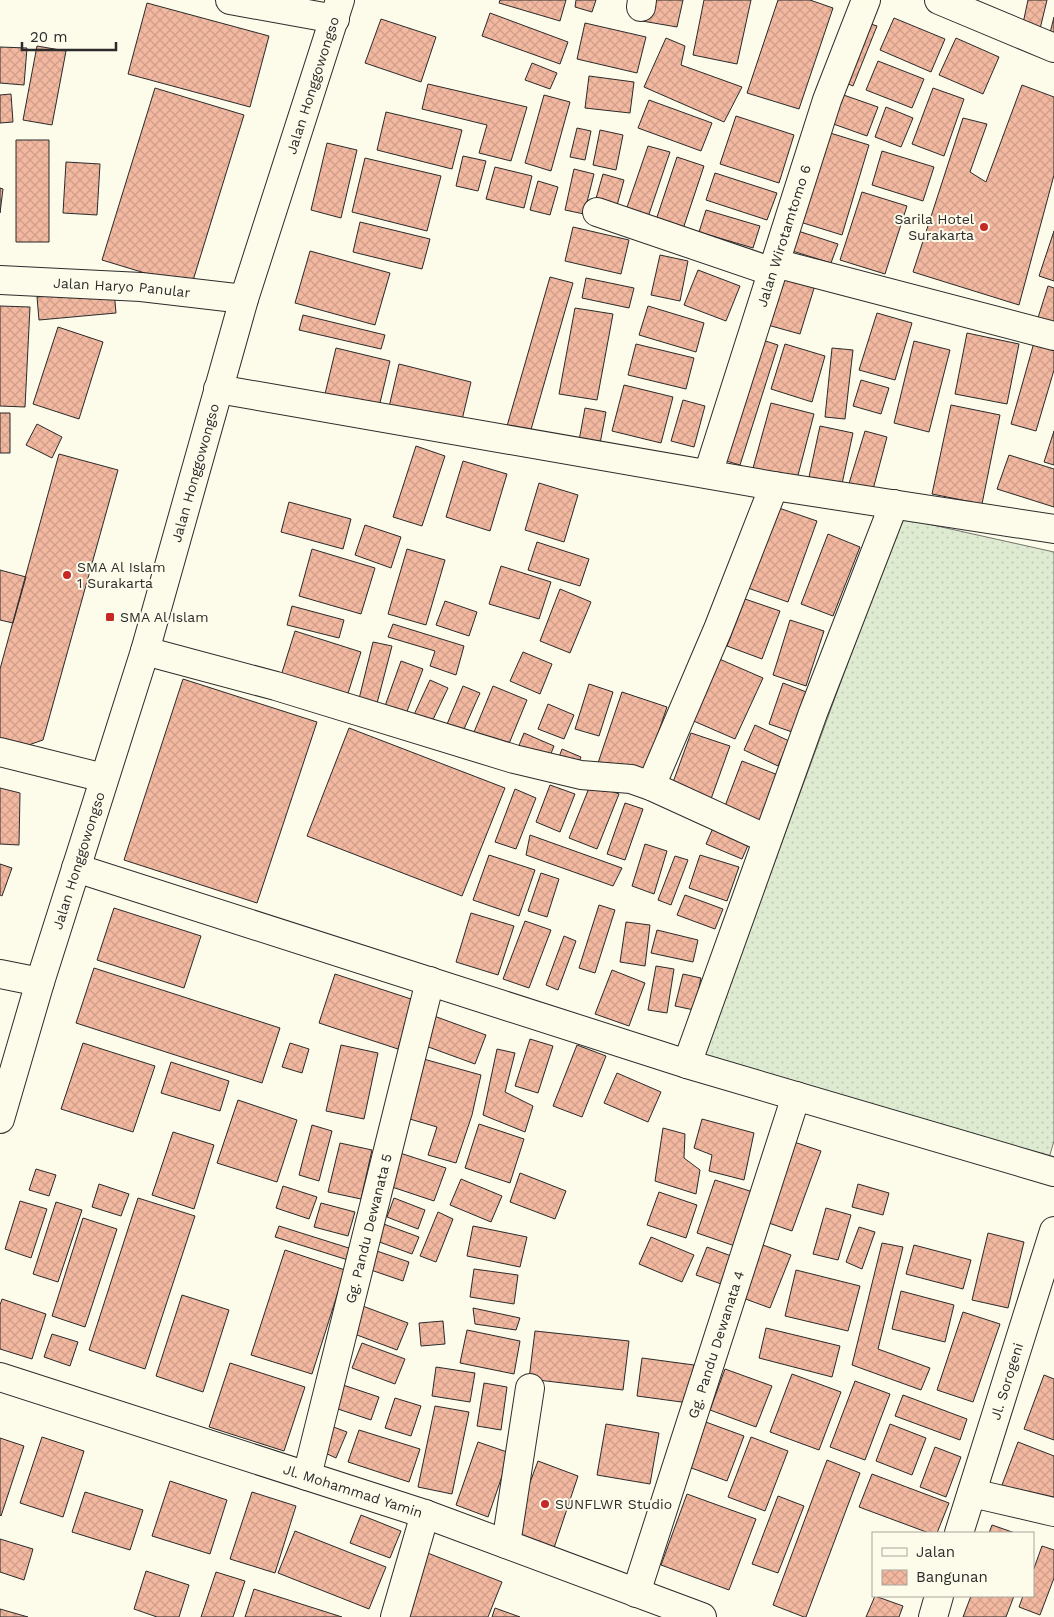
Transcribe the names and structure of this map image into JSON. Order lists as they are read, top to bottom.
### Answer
{
  "streets": {
    "street": [
      "Jalan Honggowongso",
      "Jalan Wirotamtomo 6",
      "Jalan Haryo Panular",
      "Gg. Pandu Dewanata 5",
      "Gg. Pandu Dewanata 4",
      "Jl. Sorogeni",
      "Jl. Mohammad Yamin"
    ]
  },
  "crossings": [
    ["Jalan Honggowongso", "Jalan Haryo Panular"],
    ["Gg. Pandu Dewanata 5", "Jl. Mohammad Yamin"],
    ["Gg. Pandu Dewanata 4", "Jl. Mohammad Yamin"]
  ],
  "places": {
    "other": ["Sarila Hotel Surakarta", "SMA Al Islam 1 Surakarta", "SUNFLWR Studio"],
    "transit": ["SMA Al Islam"]
  },
  "legend": ["Jalan", "Bangunan"],
  "scale_bar": "20 m"
}
